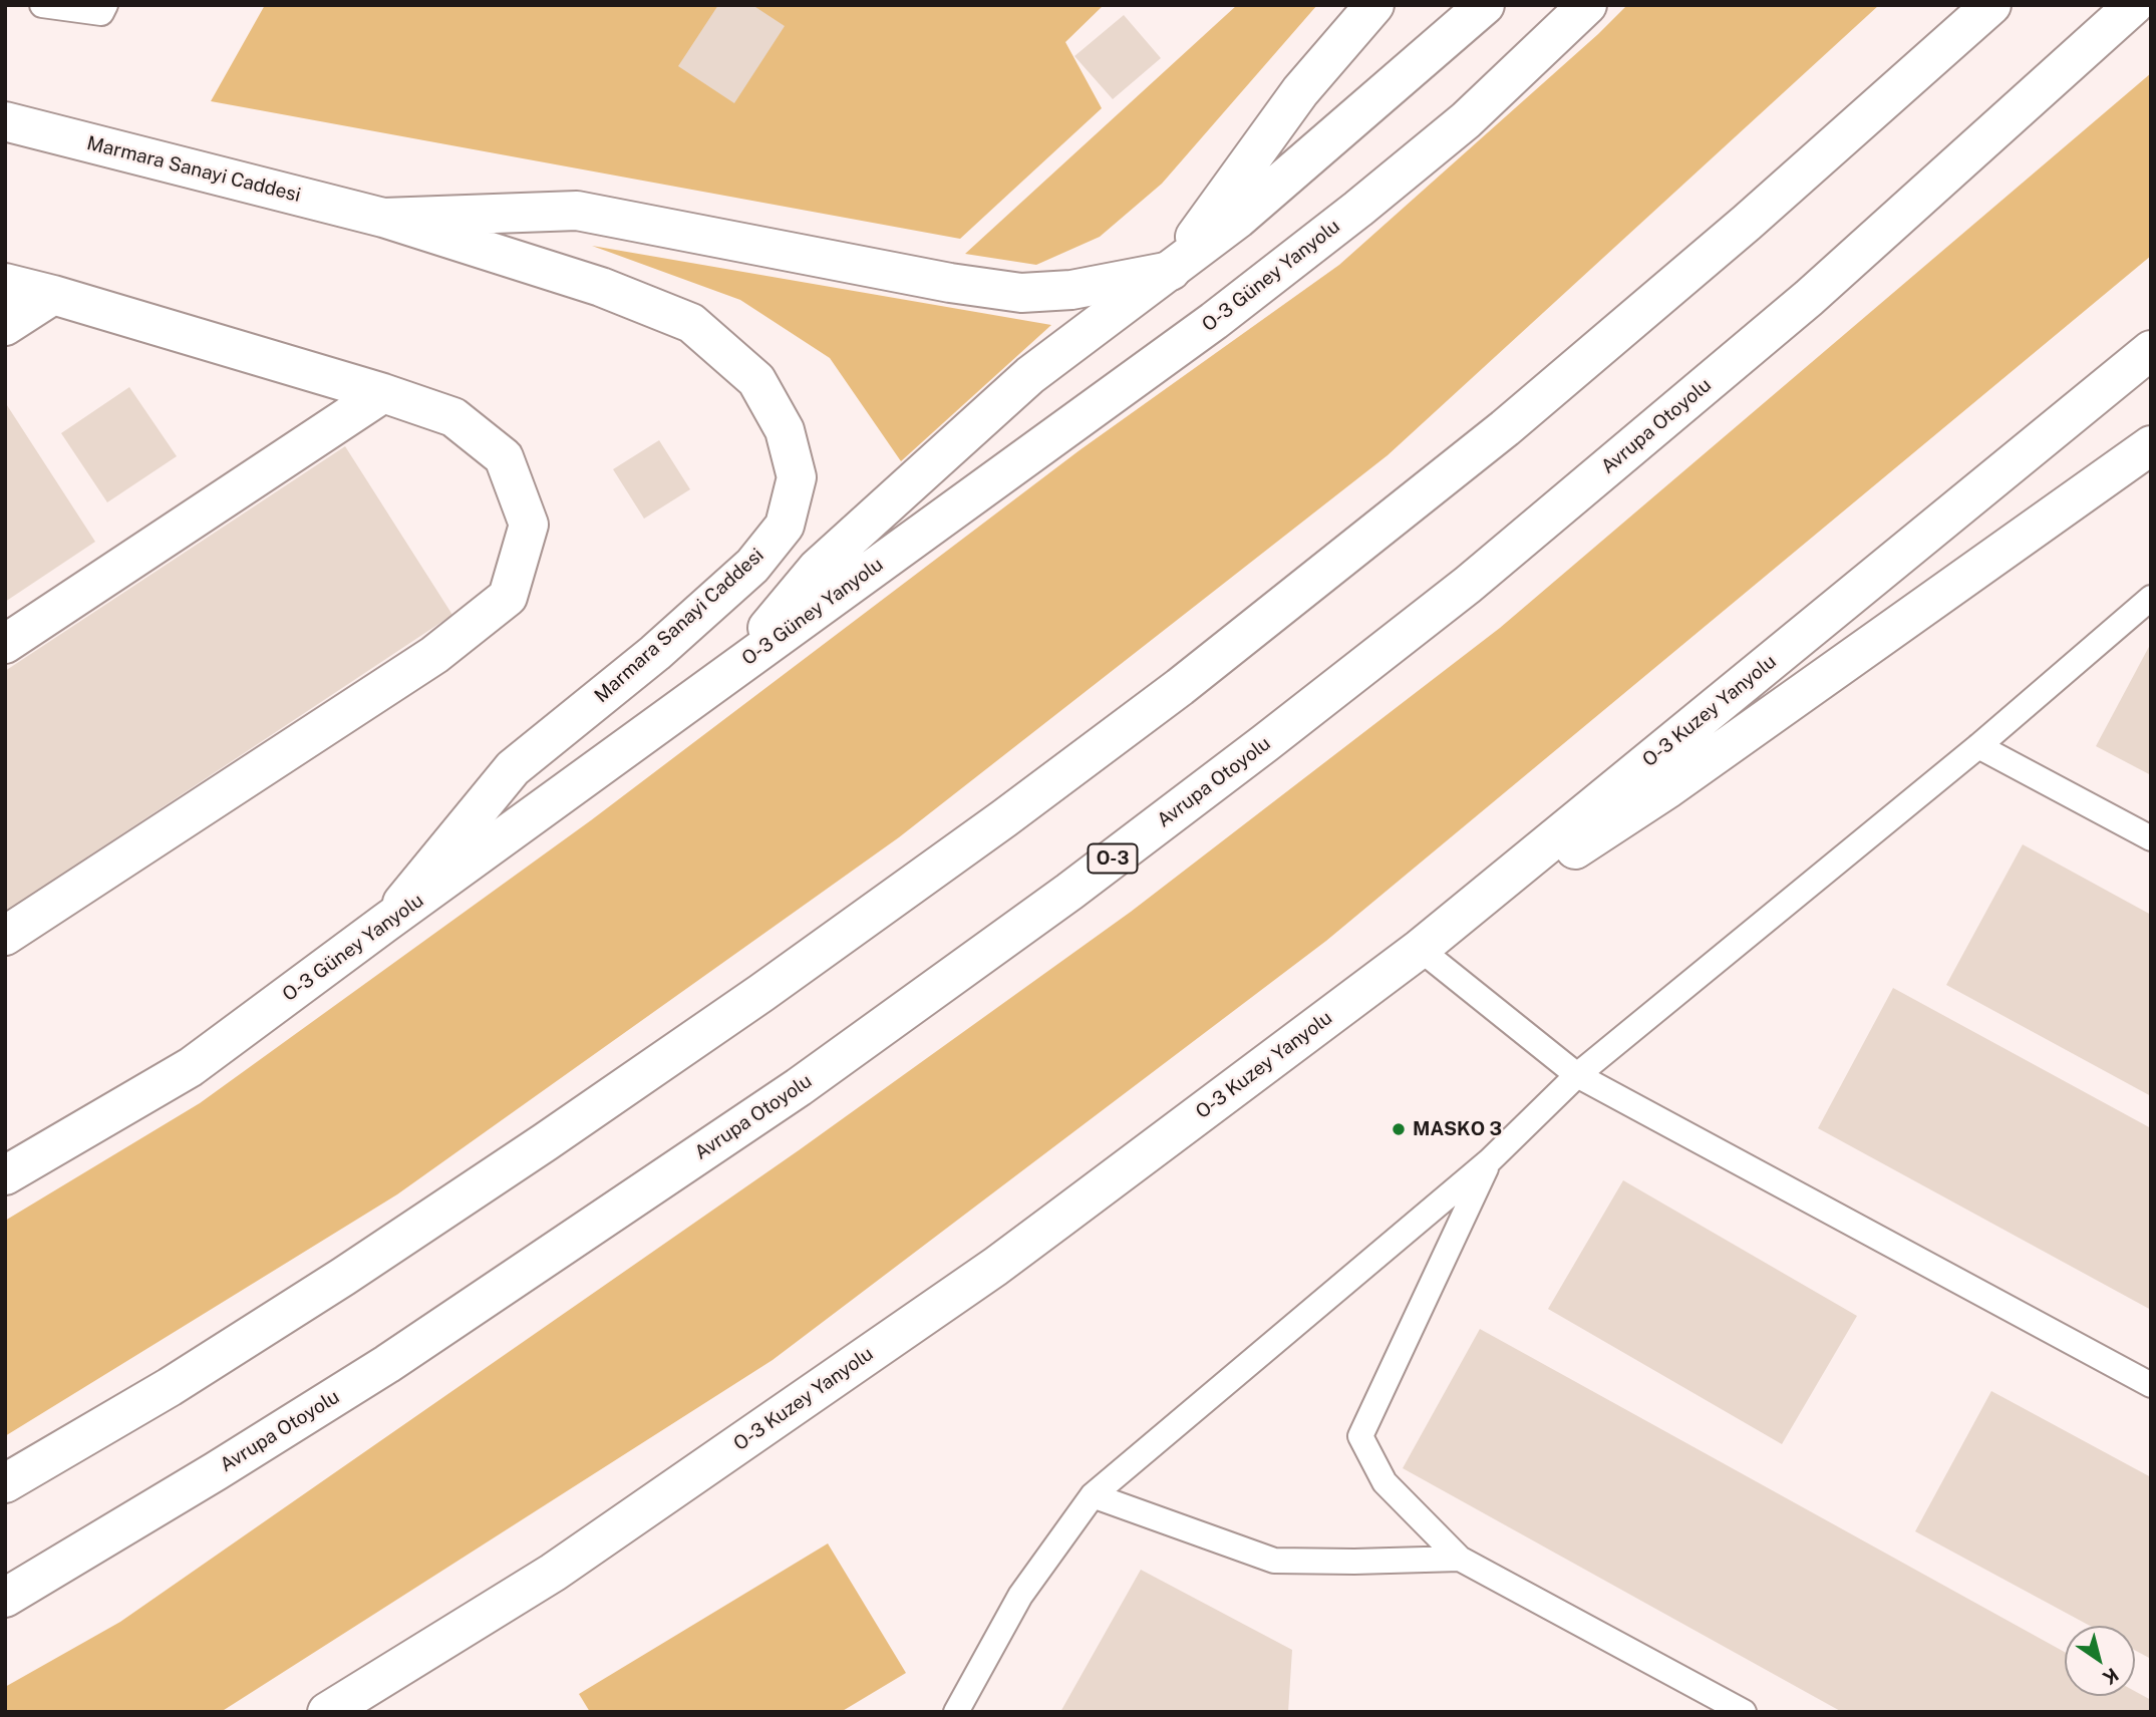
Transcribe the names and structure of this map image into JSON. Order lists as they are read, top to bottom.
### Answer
{
  "streets": {
    "main road": [
      "Marmara Sanayi Caddesi",
      "O-3 Güney Yanyolu",
      "Avrupa Otoyolu",
      "O-3 Kuzey Yanyolu",
      "O-3"
    ]
  },
  "crossings": [
    ["Marmara Sanayi Caddesi", "O-3 Güney Yanyolu"]
  ],
  "places": ["MASKO 3"],
  "north": "bottom right"
}
